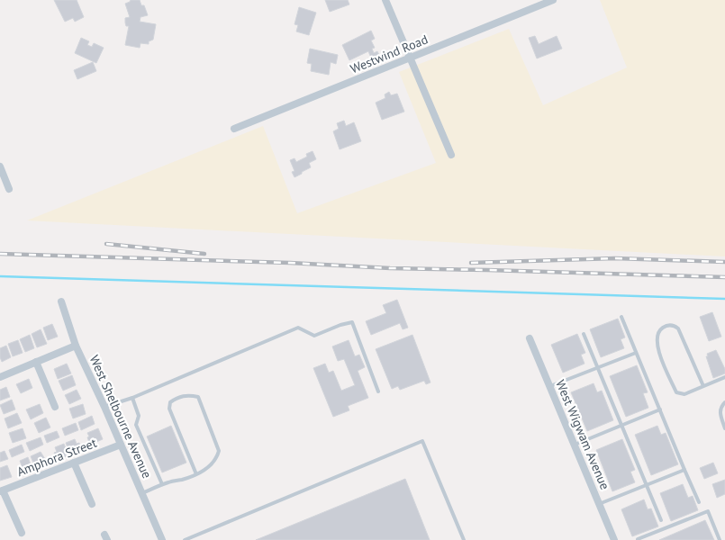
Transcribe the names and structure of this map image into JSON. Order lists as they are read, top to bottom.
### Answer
{
  "streets": {
    "street": [
      "Westwind Road",
      "West Shelbourne Avenue",
      "West Wigwam Avenue",
      "Amphora Street"
    ]
  },
  "crossings": [
    ["West Shelbourne Avenue", "Amphora Street"]
  ]
}
